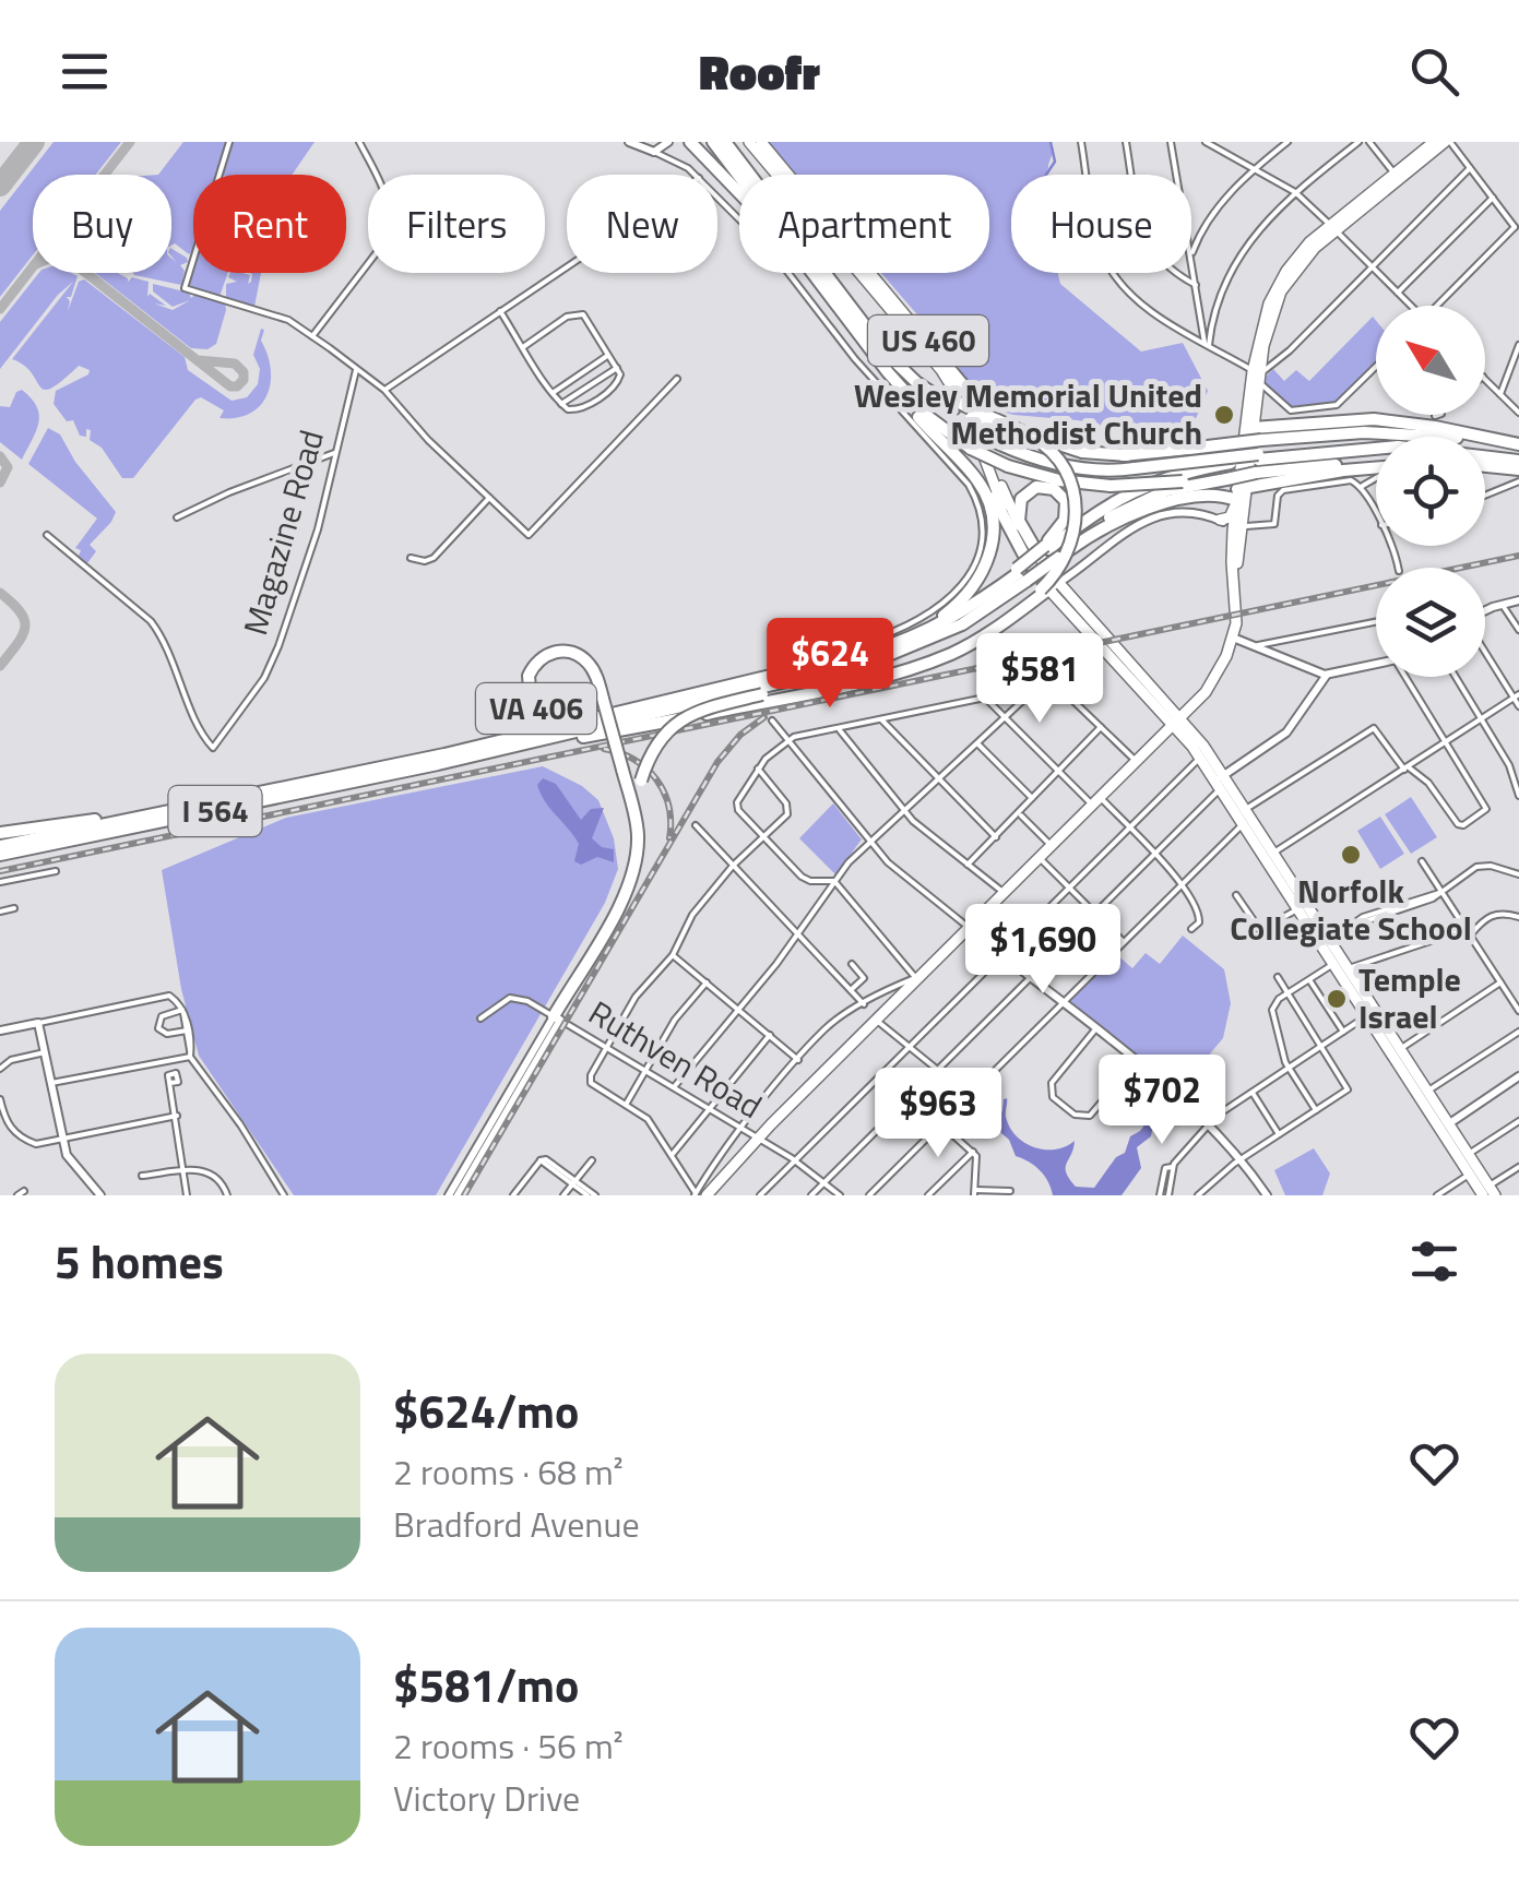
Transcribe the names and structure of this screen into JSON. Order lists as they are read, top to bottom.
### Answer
{
  "streets": {
    "highway": ["VA 406", "I 564"],
    "main road": ["US 460"],
    "street": ["Magazine Road", "Ruthven Road"]
  },
  "crossings": [
    ["VA 406", "I 564"],
    ["VA 406", "Ruthven Road"]
  ],
  "places": ["Wesley Memorial United Methodist Church", "Norfolk Collegiate School", "Temple Israel"],
  "north": "top left",
  "page": {
    "header": "Roofr",
    "chip": [
      "Buy",
      "Rent",
      "Filters",
      "New",
      "Apartment",
      "House"
    ],
    "price": [
      "$624",
      "$581",
      "$1,690",
      "$702",
      "$963"
    ],
    "heading": "5 homes",
    "list": [
      {
        "name": "$624/mo",
        "note": "2 rooms · 68 m² · Bradford Avenue"
      },
      {
        "name": "$581/mo",
        "note": "2 rooms · 56 m² · Victory Drive"
      }
    ]
  }
}
